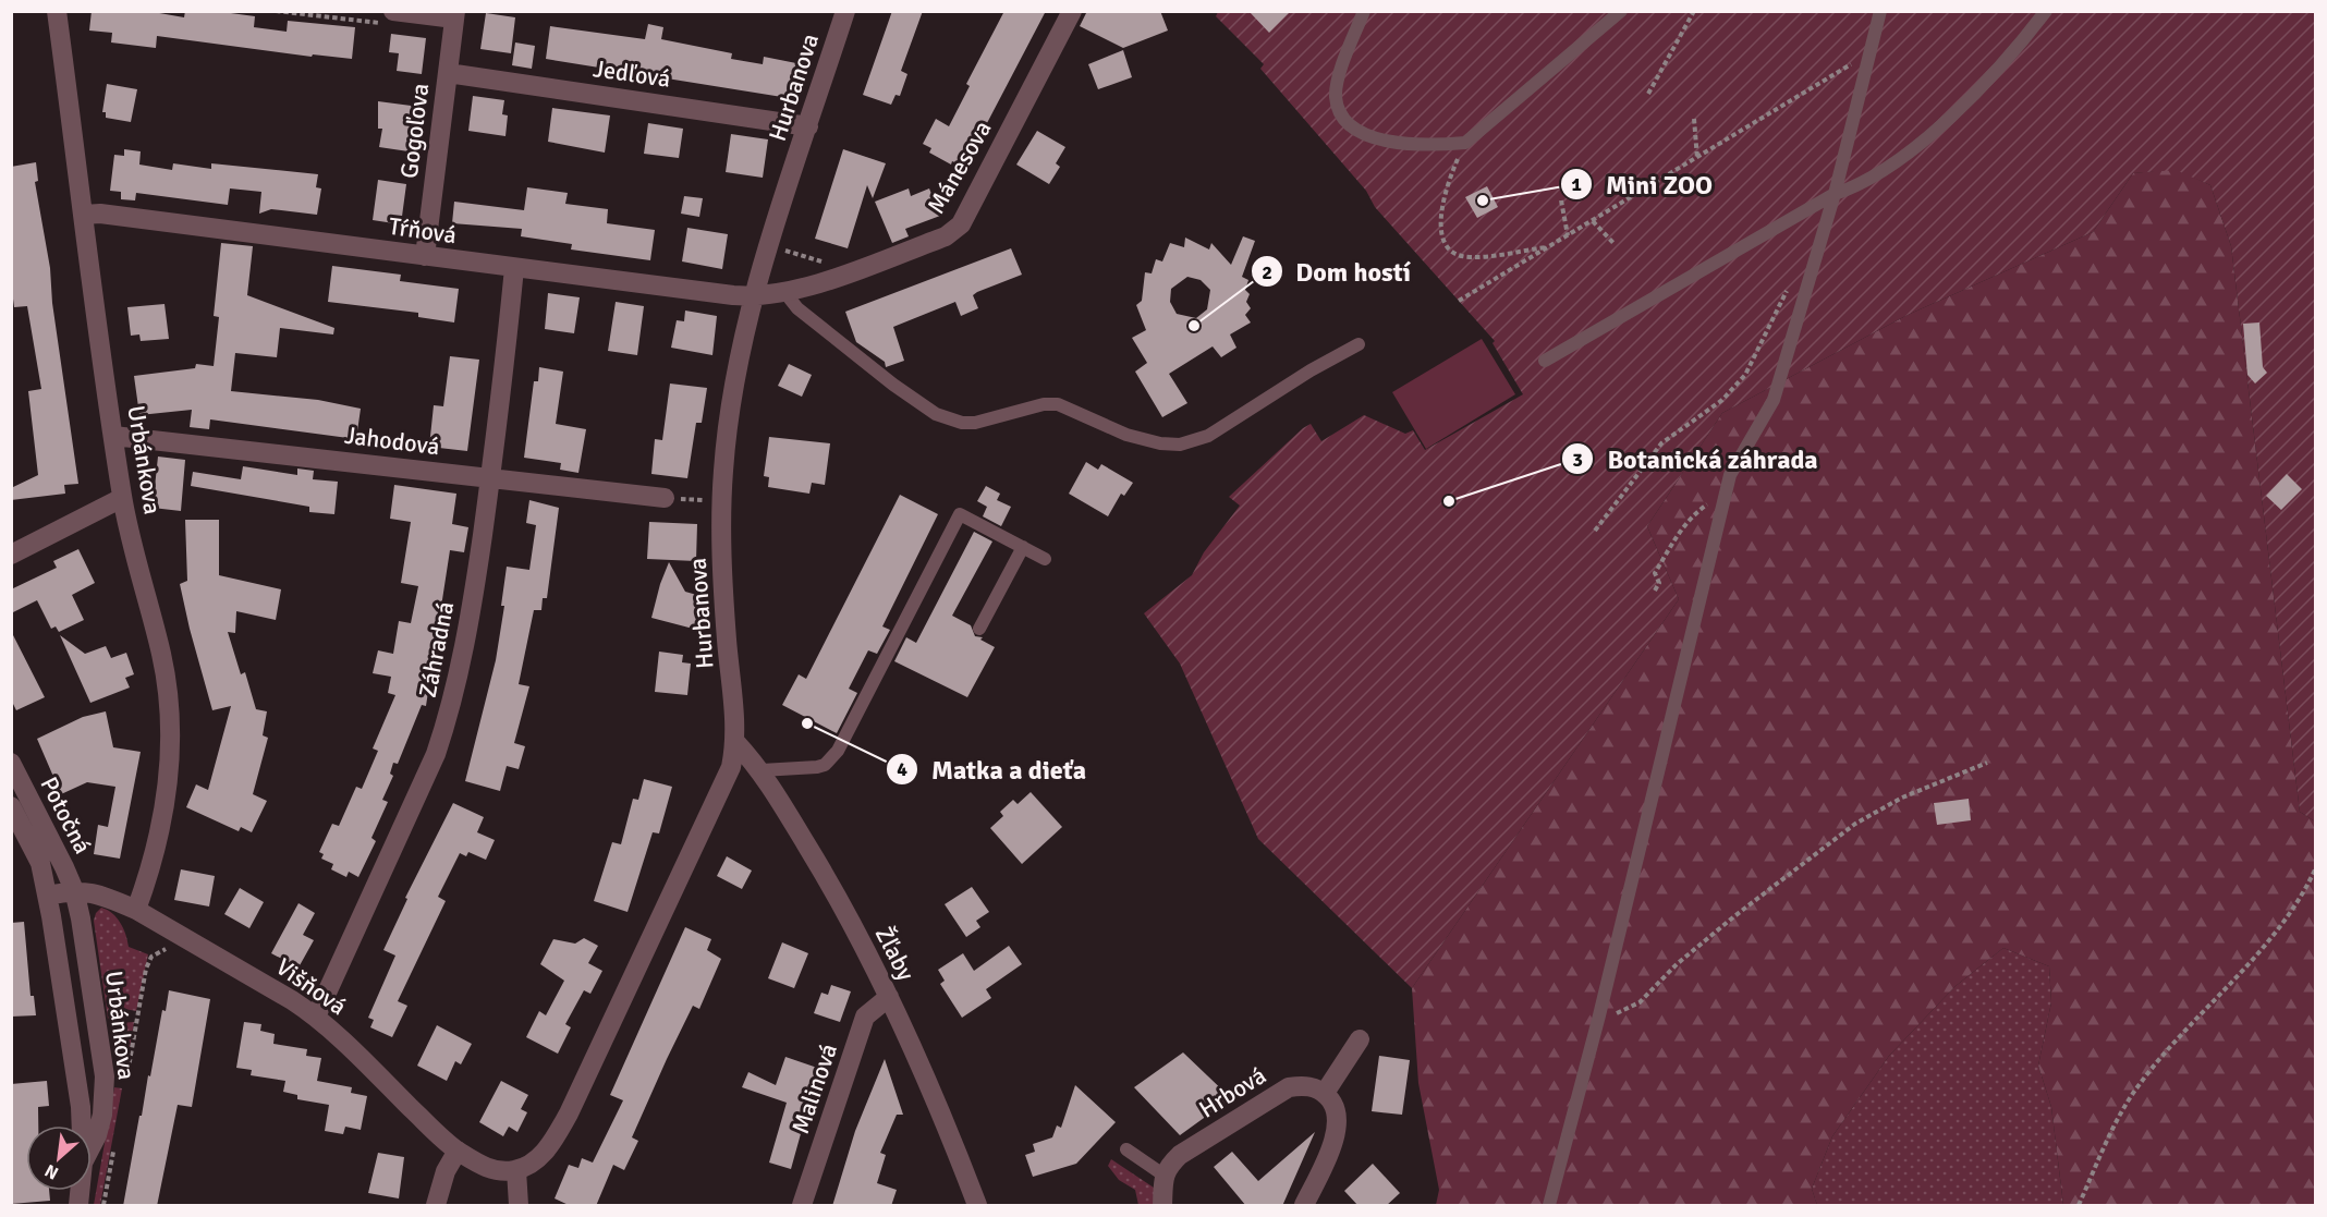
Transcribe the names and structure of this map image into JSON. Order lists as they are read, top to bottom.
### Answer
{
  "streets": {
    "street": [
      "Jedľová",
      "Hurbanova",
      "Gogoľova",
      "Mánesova",
      "Tŕňová",
      "Jahodová",
      "Urbánkova",
      "Záhradná",
      "Potočná",
      "Žľaby",
      "Višňová",
      "Malinová",
      "Hrbová"
    ]
  },
  "crossings": [
    ["Jedľová", "Hurbanova"],
    ["Jedľová", "Gogoľova"],
    ["Hurbanova", "Mánesova"],
    ["Hurbanova", "Tŕňová"],
    ["Hurbanova", "Žľaby"],
    ["Hurbanova", "Višňová"],
    ["Gogoľova", "Tŕňová"],
    ["Mánesova", "Tŕňová"],
    ["Tŕňová", "Urbánkova"],
    ["Tŕňová", "Záhradná"],
    ["Jahodová", "Urbánkova"],
    ["Jahodová", "Záhradná"],
    ["Urbánkova", "Potočná"],
    ["Urbánkova", "Višňová"],
    ["Záhradná", "Višňová"],
    ["Potočná", "Višňová"],
    ["Žľaby", "Malinová"]
  ],
  "places": [
    "Mini ZOO",
    "Dom hostí",
    "Botanická záhrada",
    "Matka a dieťa"
  ],
  "north": "bottom left"
}
